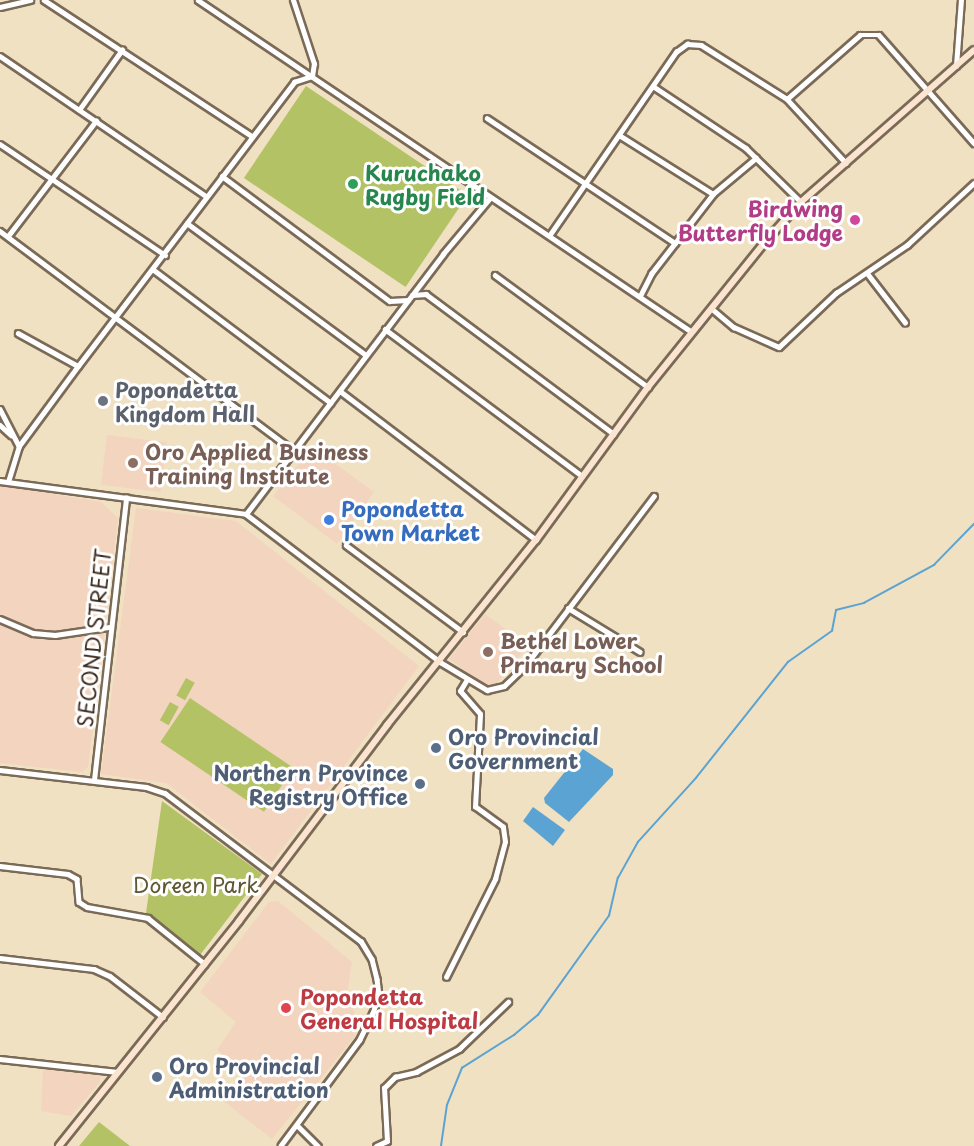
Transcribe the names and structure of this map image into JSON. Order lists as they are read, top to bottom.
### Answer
{
  "streets": {
    "street": ["SECOND STREET"]
  },
  "parks": ["Doreen Park"],
  "places": [
    "Kuruchako Rugby Field",
    "Birdwing Butterfly Lodge",
    "Popondetta Kingdom Hall",
    "Oro Applied Business Training Institute",
    "Popondetta Town Market",
    "Bethel Lower Primary School",
    "Oro Provincial Government",
    "Northern Province Registry Office",
    "Popondetta General Hospital",
    "Oro Provincial Administration"
  ]
}
